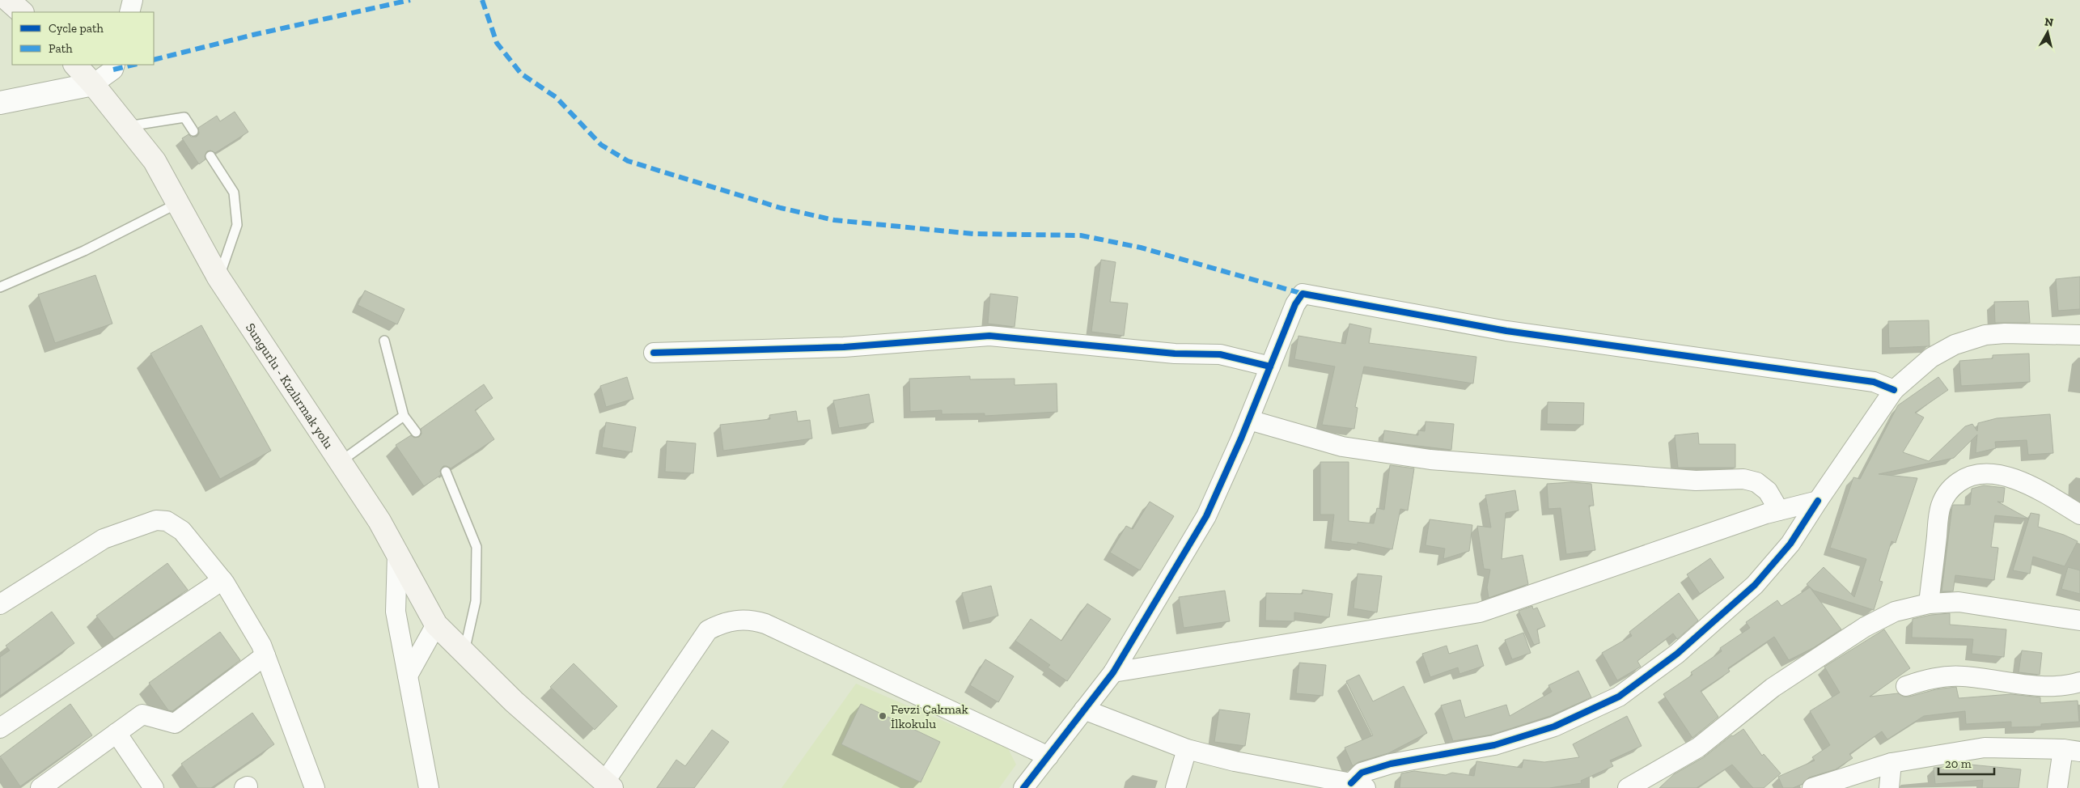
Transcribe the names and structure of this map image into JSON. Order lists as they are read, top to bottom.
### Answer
{
  "streets": {
    "main road": ["Sungurlu - Kızılırmak yolu"]
  },
  "places": ["Fevzi Çakmak İlkokulu"],
  "legend": ["Cycle path", "Path"],
  "scale_bar": "20 m",
  "north": "top"
}
